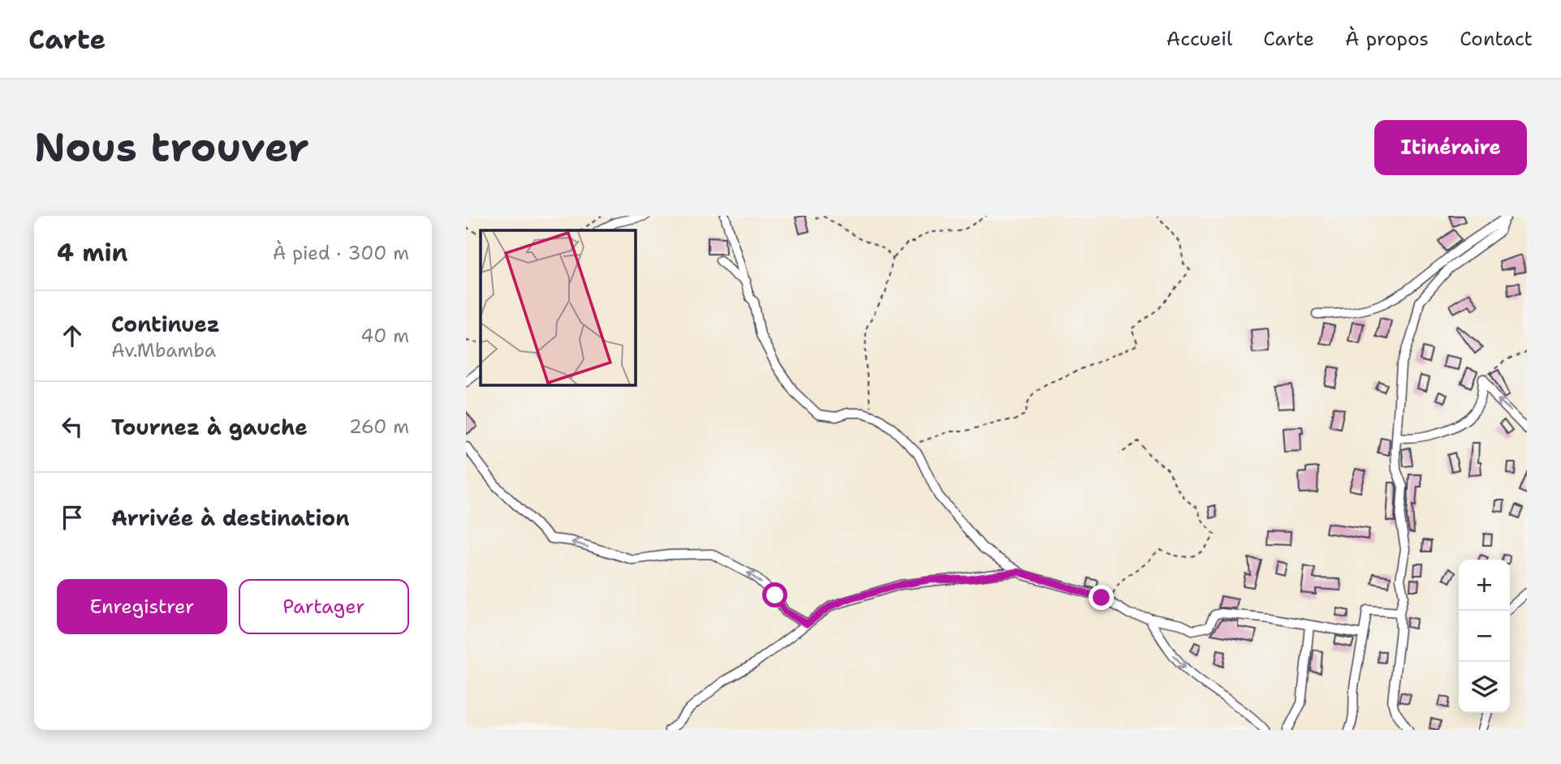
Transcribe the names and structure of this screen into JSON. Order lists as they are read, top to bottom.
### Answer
{
  "page": {
    "header": "Carte",
    "nav": [
      "Accueil",
      "Carte",
      "À propos",
      "Contact"
    ],
    "buttons": [
      "Itinéraire",
      ["Enregistrer", "Partager"]
    ],
    "title": "Nous trouver",
    "heading": ["4 min", "À pied · 300 m"],
    "list": [
      ["Continuez", "Av.Mbamba", "40 m"],
      ["Tournez à gauche", "260 m"],
      "Arrivée à destination"
    ],
    "map_buttons": ["+", "−"]
  }
}
